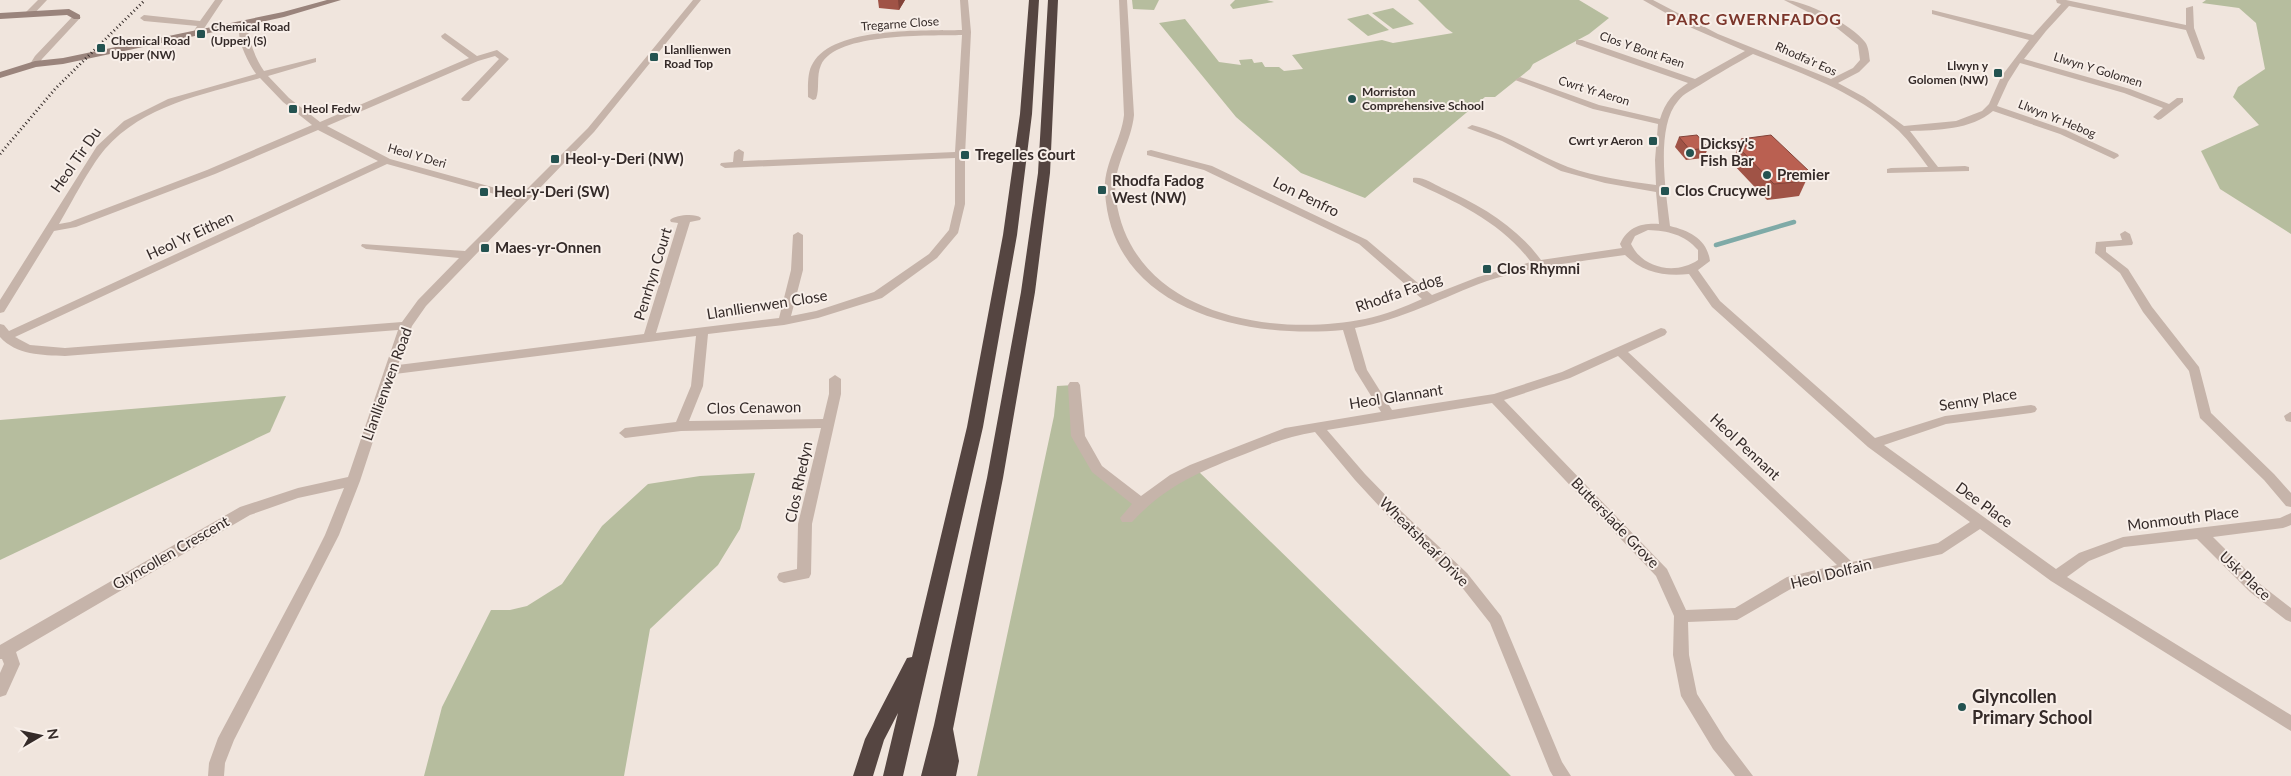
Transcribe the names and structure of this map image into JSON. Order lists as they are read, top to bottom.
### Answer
{
  "streets": {
    "street": [
      "Tregarne Close",
      "Clos Y Bont Faen",
      "Rhodfa'r Eos",
      "Llwyn Y Golomen",
      "Cwrt Yr Aeron",
      "Llwyn Yr Hebog",
      "Heol Y Deri",
      "Heol Tir Du",
      "Lon Penfro",
      "Heol Yr Eithen",
      "Penrhyn Court",
      "Rhodfa Fadog",
      "Llanllienwen Close",
      "Llanllienwen Road",
      "Heol Glannant",
      "Senny Place",
      "Clos Cenawon",
      "Heol Pennant",
      "Clos Rhedyn",
      "Dee Place",
      "Monmouth Place",
      "Butterslade Grove",
      "Wheatsheaf Drive",
      "Glyncollen Crescent",
      "Heol Dolfain",
      "Usk Place"
    ]
  },
  "crossings": [
    ["Tregarne Close", "Llanllienwen Close"],
    ["Heol Y Deri", "Heol Tir Du"],
    ["Heol Y Deri", "Heol Yr Eithen"],
    ["Heol Y Deri", "Llanllienwen Road"],
    ["Lon Penfro", "Rhodfa Fadog"],
    ["Penrhyn Court", "Llanllienwen Close"],
    ["Llanllienwen Close", "Llanllienwen Road"],
    ["Llanllienwen Close", "Clos Cenawon"],
    ["Llanllienwen Road", "Glyncollen Crescent"],
    ["Heol Glannant", "Heol Pennant"],
    ["Heol Glannant", "Butterslade Grove"],
    ["Heol Glannant", "Wheatsheaf Drive"],
    ["Senny Place", "Dee Place"],
    ["Clos Cenawon", "Clos Rhedyn"],
    ["Heol Pennant", "Heol Dolfain"],
    ["Dee Place", "Monmouth Place"],
    ["Dee Place", "Heol Dolfain"],
    ["Monmouth Place", "Usk Place"],
    ["Butterslade Grove", "Heol Dolfain"]
  ],
  "districts": ["PARC GWERNFADOG"],
  "places": {
    "transit": [
      "Chemical Road (Upper) (S)",
      "Chemical Road Upper (NW)",
      "Llanllienwen Road Top",
      "Llwyn y Golomen (NW)",
      "Heol Fedw",
      "Cwrt yr Aeron",
      "Tregelles Court",
      "Heol-y-Deri (NW)",
      "Rhodfa Fadog West (NW)",
      "Clos Crucywel",
      "Heol-y-Deri (SW)",
      "Maes-yr-Onnen",
      "Clos Rhymni"
    ],
    "other": [
      "Morriston Comprehensive School",
      "Dicksy's Fish Bar",
      "Premier",
      "Glyncollen Primary School"
    ]
  },
  "north": "right"
}
